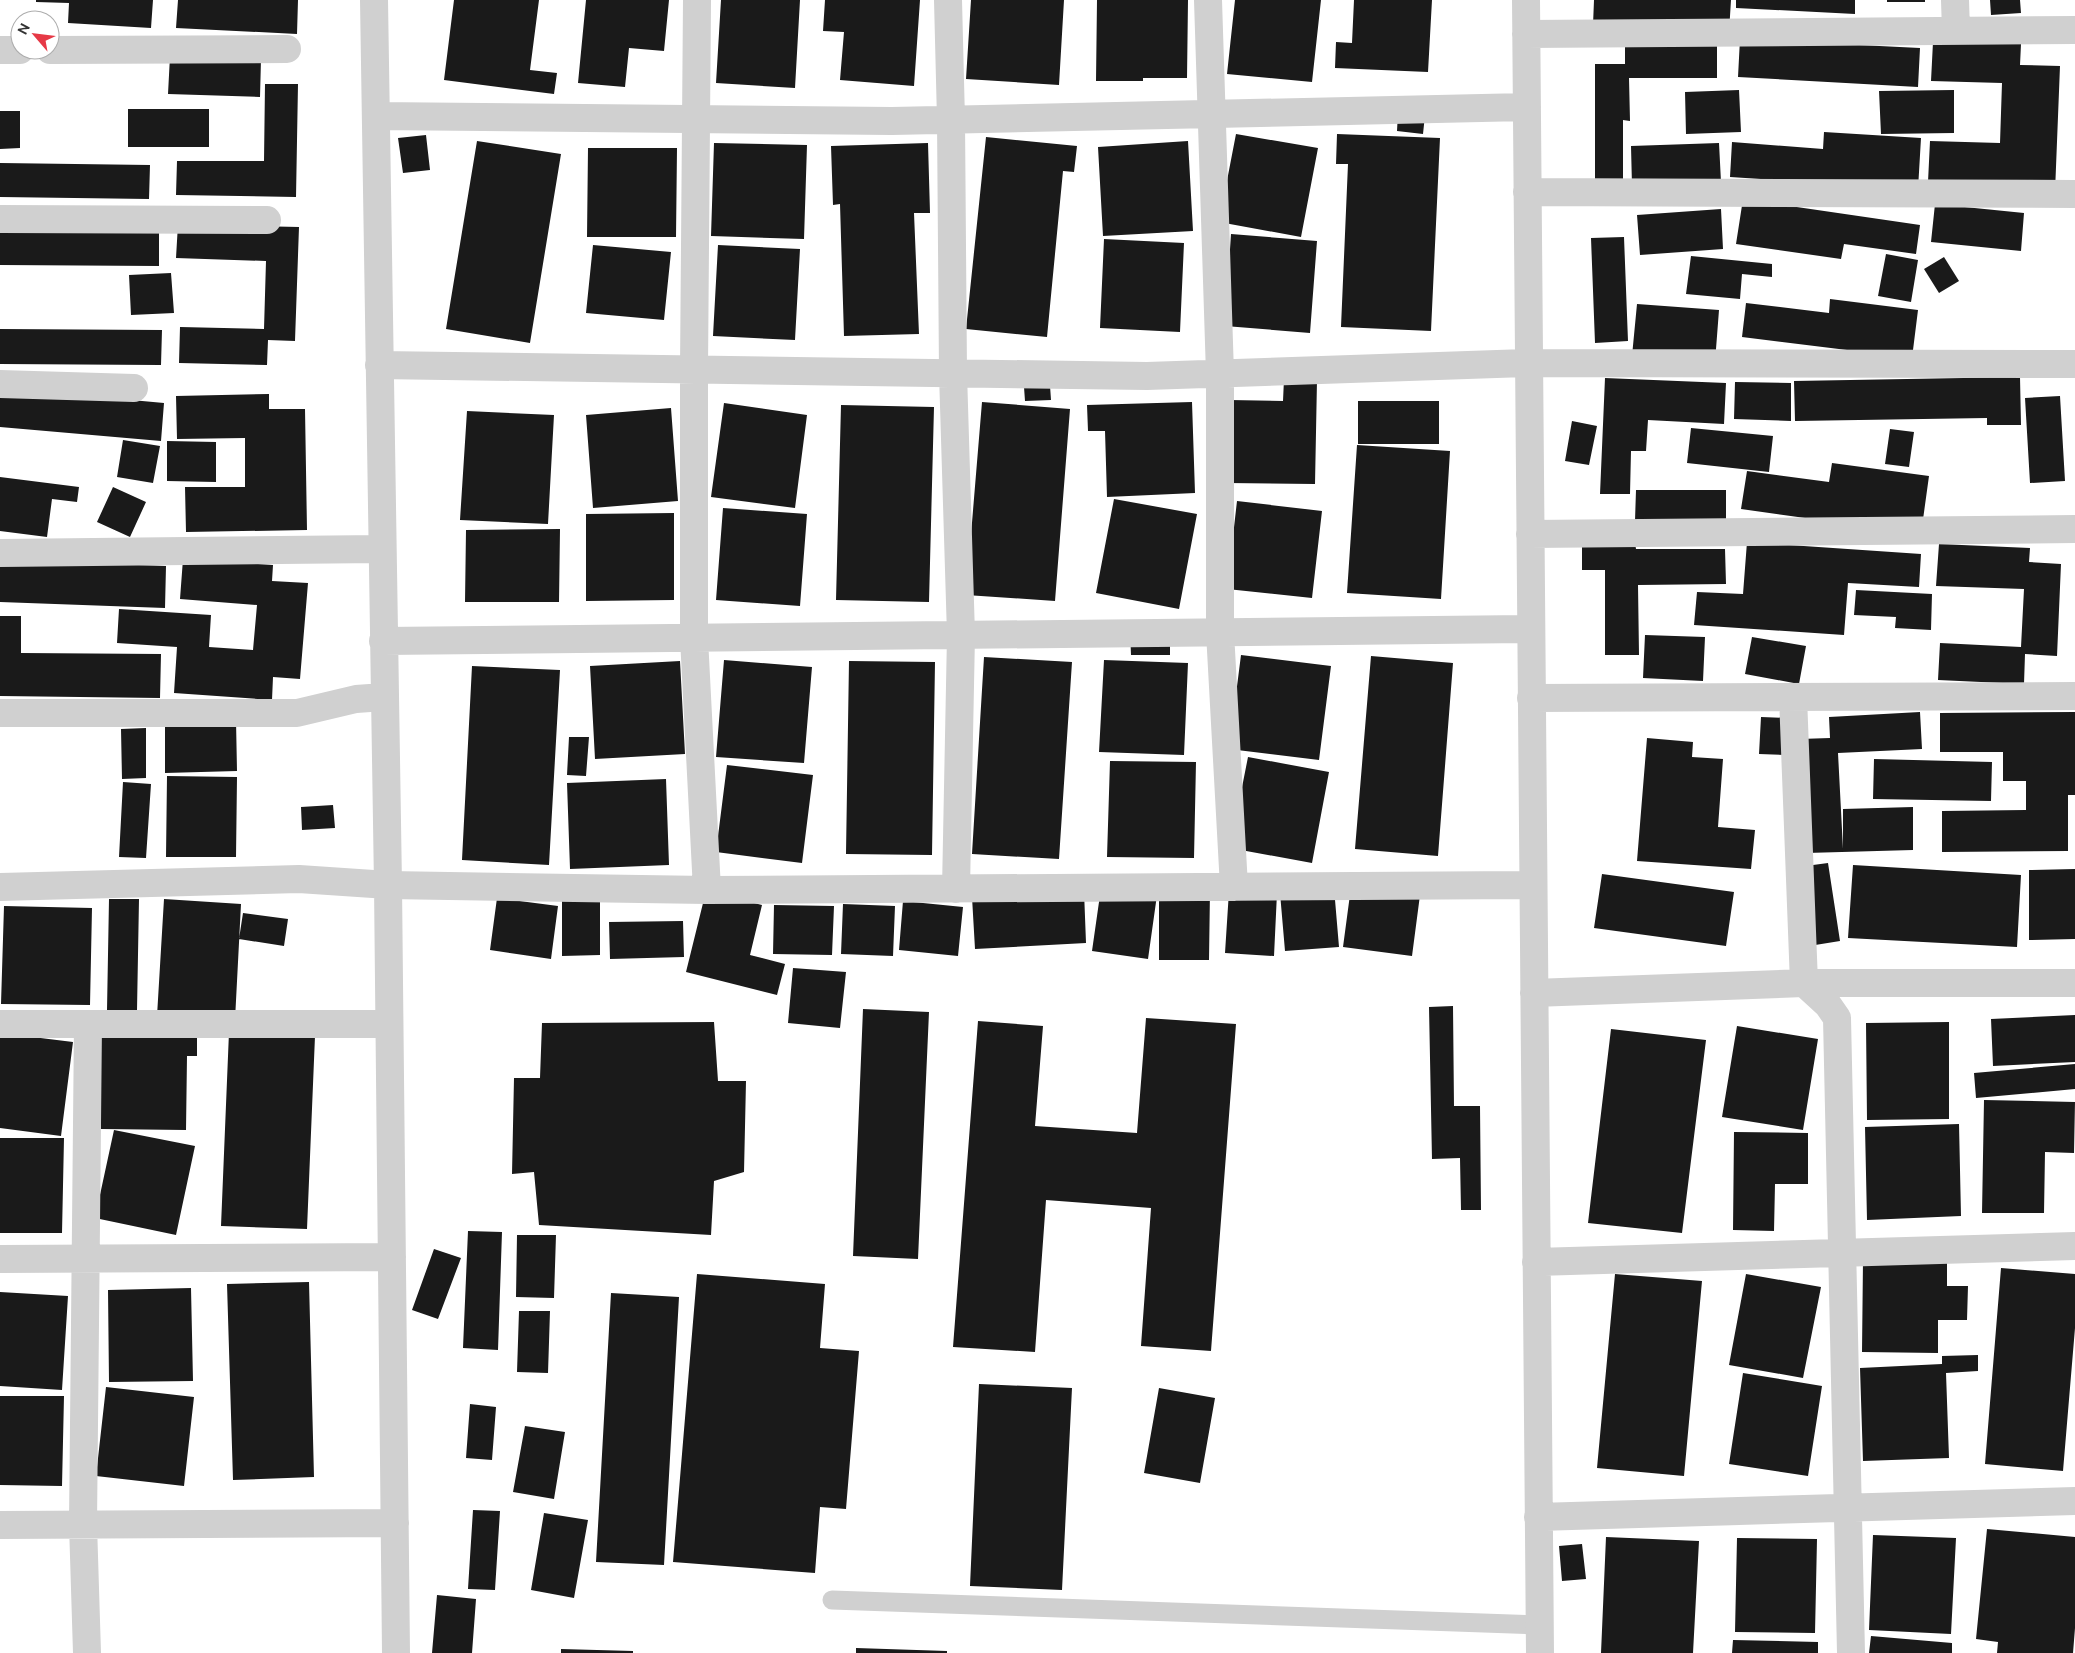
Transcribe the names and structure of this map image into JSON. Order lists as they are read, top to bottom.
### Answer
{
  "north": "top left"
}
